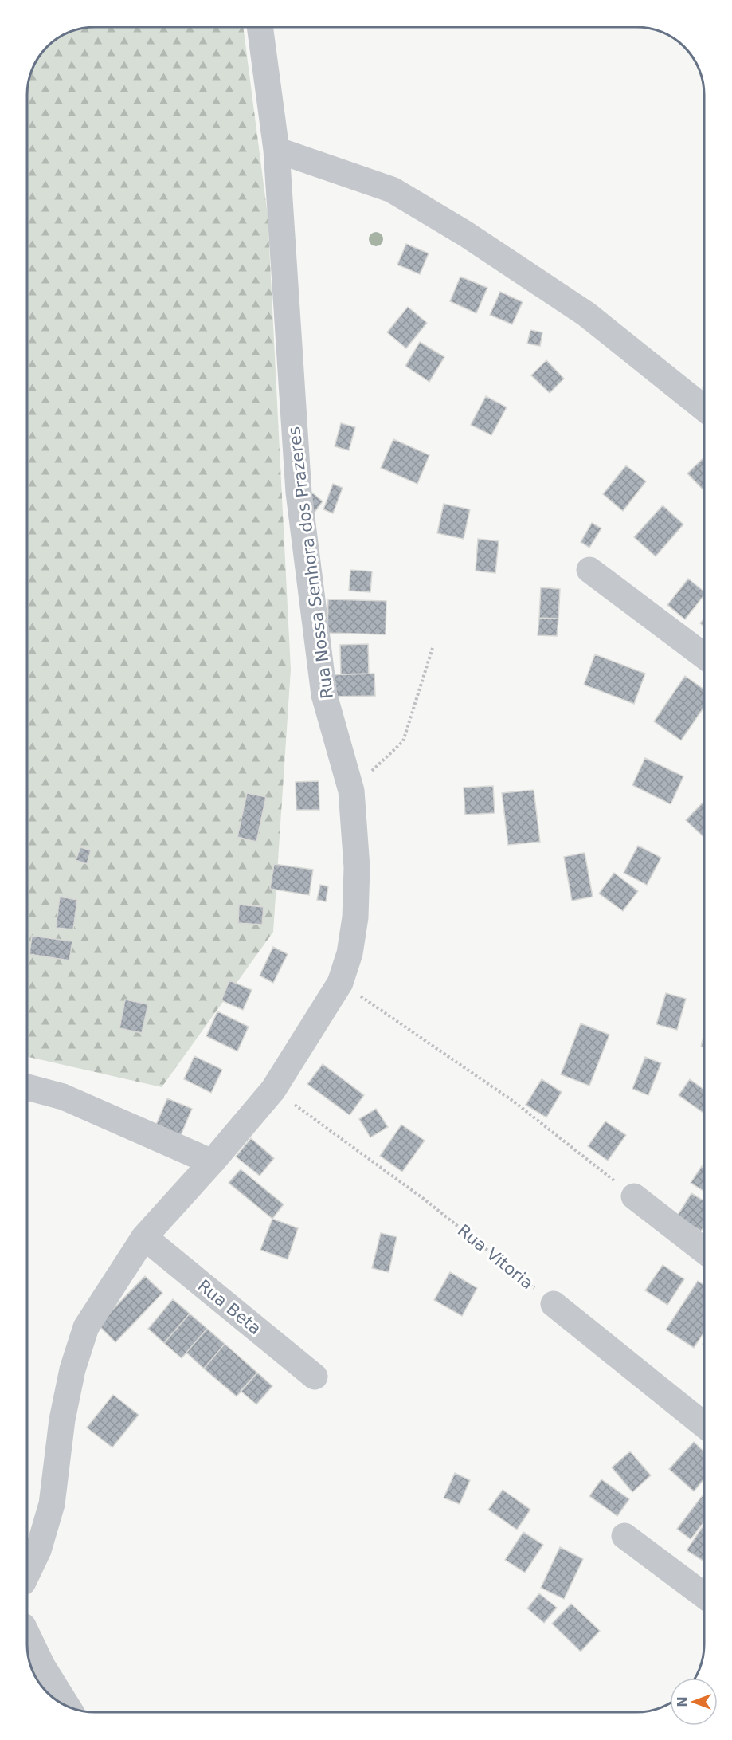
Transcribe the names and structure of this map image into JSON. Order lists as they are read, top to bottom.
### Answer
{
  "streets": {
    "street": ["Rua Nossa Senhora dos Prazeres", "Rua Beta"],
    "path": ["Rua Vitoria"]
  },
  "crossings": [
    ["Rua Nossa Senhora dos Prazeres", "Rua Vitoria"],
    ["Rua Nossa Senhora dos Prazeres", "Rua Beta"]
  ],
  "north": "left"
}
